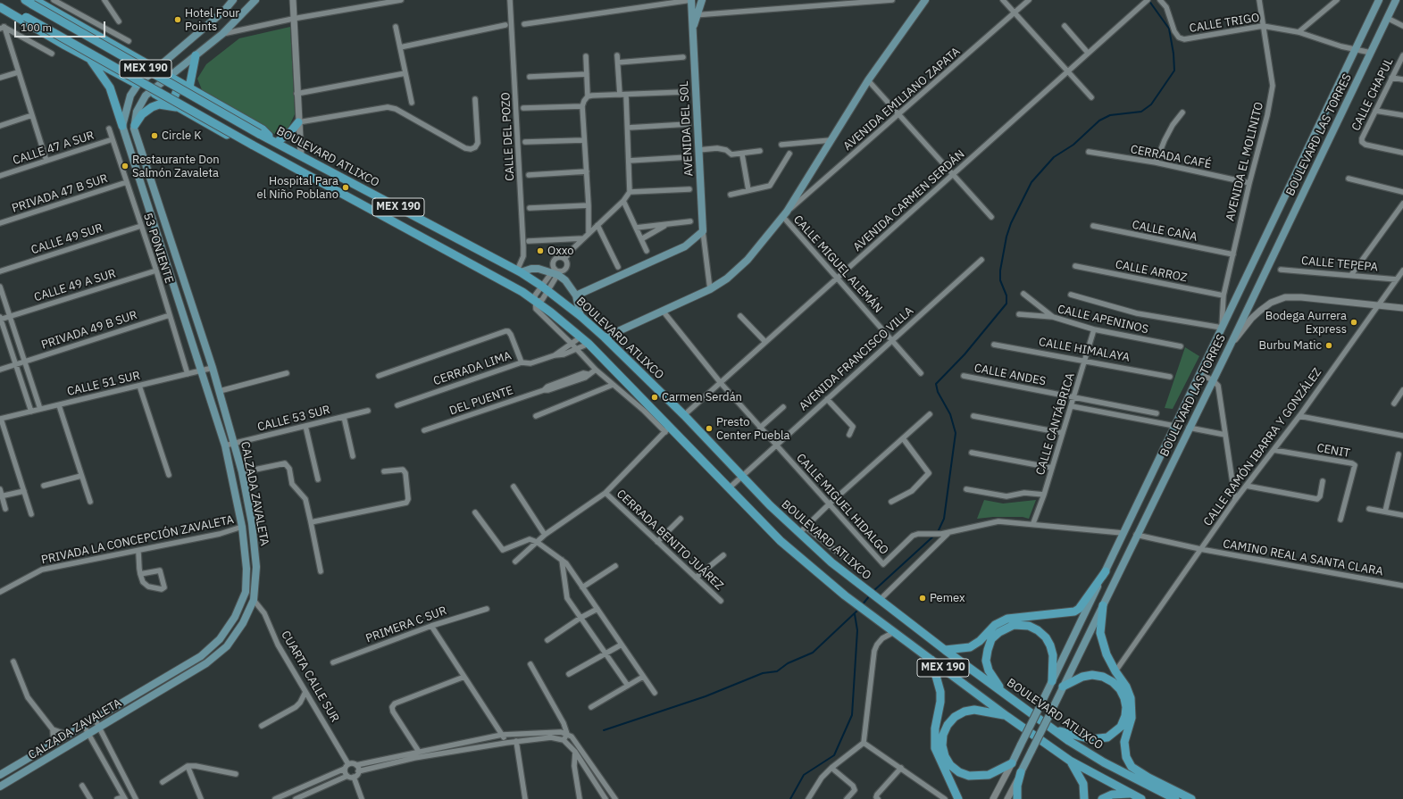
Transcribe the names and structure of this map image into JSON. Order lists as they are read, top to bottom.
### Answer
{
  "streets": {
    "main road": [
      "MEX 190",
      "AVENIDA DEL SOL",
      "BOULEVARD LAS TORRES",
      "BOULEVARD ATLIXCO",
      "CALZADA ZAVALETA"
    ],
    "street": [
      "CALLE TRIGO",
      "CALLE CHAPUL",
      "AVENIDA EMILIANO ZAPATA",
      "CALLE DEL POZO",
      "CALLE 47 A SUR",
      "CERRADA CAFÉ",
      "AVENIDA EL MOLINITO",
      "PRIVADA 47 B SUR",
      "AVENIDA CARMEN SERDÁN",
      "CALLE CAÑA",
      "CALLE 49 SUR",
      "53 PONIENTE",
      "CALLE MIGUEL ALEMÁN",
      "CALLE TEPEPA",
      "CALLE ARROZ",
      "CALLE 49 A SUR",
      "CALLE APENINOS",
      "PRIVADA 49 B SUR",
      "CALLE HIMALAYA",
      "AVENIDA FRANCISCO VILLA",
      "CERRADA LIMA",
      "CALLE ANDES",
      "CALLE 51 SUR",
      "DEL PUENTE",
      "CALLE 53 SUR",
      "CALLE CANTÁBRICA",
      "CALLE RAMÓN IBARRA Y GONZÁLEZ",
      "CENIT",
      "CALLE MIGUEL HIDALGO",
      "PRIVADA LA CONCEPCIÓN ZAVALETA",
      "CERRADA BENITO JUÁREZ",
      "CAMINO REAL A SANTA CLARA",
      "PRIMERA C SUR",
      "CUARTA CALLE SUR"
    ]
  },
  "crossings": [
    ["CALLE TRIGO", "BOULEVARD LAS TORRES"],
    ["CALLE TRIGO", "AVENIDA EL MOLINITO"],
    ["MEX 190", "AVENIDA FRANCISCO VILLA"],
    ["MEX 190", "CERRADA LIMA"],
    ["AVENIDA EMILIANO ZAPATA", "CALLE MIGUEL ALEMÁN"],
    ["BOULEVARD LAS TORRES", "AVENIDA EL MOLINITO"],
    ["BOULEVARD LAS TORRES", "CAMINO REAL A SANTA CLARA"],
    ["CALLE DEL POZO", "BOULEVARD ATLIXCO"],
    ["CALLE 47 A SUR", "53 PONIENTE"],
    ["BOULEVARD ATLIXCO", "AVENIDA CARMEN SERDÁN"],
    ["BOULEVARD ATLIXCO", "AVENIDA FRANCISCO VILLA"],
    ["CERRADA CAFÉ", "AVENIDA EL MOLINITO"],
    ["AVENIDA EL MOLINITO", "CALLE CAÑA"],
    ["AVENIDA EL MOLINITO", "CALLE ARROZ"],
    ["PRIVADA 47 B SUR", "53 PONIENTE"],
    ["AVENIDA CARMEN SERDÁN", "CALLE MIGUEL ALEMÁN"],
    ["AVENIDA CARMEN SERDÁN", "CALLE MIGUEL HIDALGO"],
    ["CALLE 49 SUR", "53 PONIENTE"],
    ["53 PONIENTE", "CALLE 49 A SUR"],
    ["53 PONIENTE", "PRIVADA 49 B SUR"],
    ["53 PONIENTE", "CALLE 51 SUR"],
    ["CALLE MIGUEL ALEMÁN", "AVENIDA FRANCISCO VILLA"],
    ["CALLE TEPEPA", "CALLE RAMÓN IBARRA Y GONZÁLEZ"],
    ["CALLE APENINOS", "CALLE CANTÁBRICA"],
    ["CALLE HIMALAYA", "CALLE CANTÁBRICA"],
    ["AVENIDA FRANCISCO VILLA", "CALLE MIGUEL HIDALGO"],
    ["CALLE ANDES", "CALLE CANTÁBRICA"],
    ["CALLE 51 SUR", "CALZADA ZAVALETA"],
    ["CALLE 53 SUR", "CALZADA ZAVALETA"],
    ["CALLE RAMÓN IBARRA Y GONZÁLEZ", "CENIT"],
    ["CALLE RAMÓN IBARRA Y GONZÁLEZ", "CAMINO REAL A SANTA CLARA"],
    ["CALZADA ZAVALETA", "PRIVADA LA CONCEPCIÓN ZAVALETA"],
    ["CALZADA ZAVALETA", "CUARTA CALLE SUR"]
  ],
  "places": [
    "Hotel Four Points",
    "Circle K",
    "Restaurante Don Salmón Zavaleta",
    "Hospital Para el Niño Poblano",
    "Oxxo",
    "Bodega Aurrera Express",
    "Burbu Matic",
    "Carmen Serdán",
    "Presto Center Puebla",
    "Pemex"
  ],
  "scale_bar": "100 m"
}
